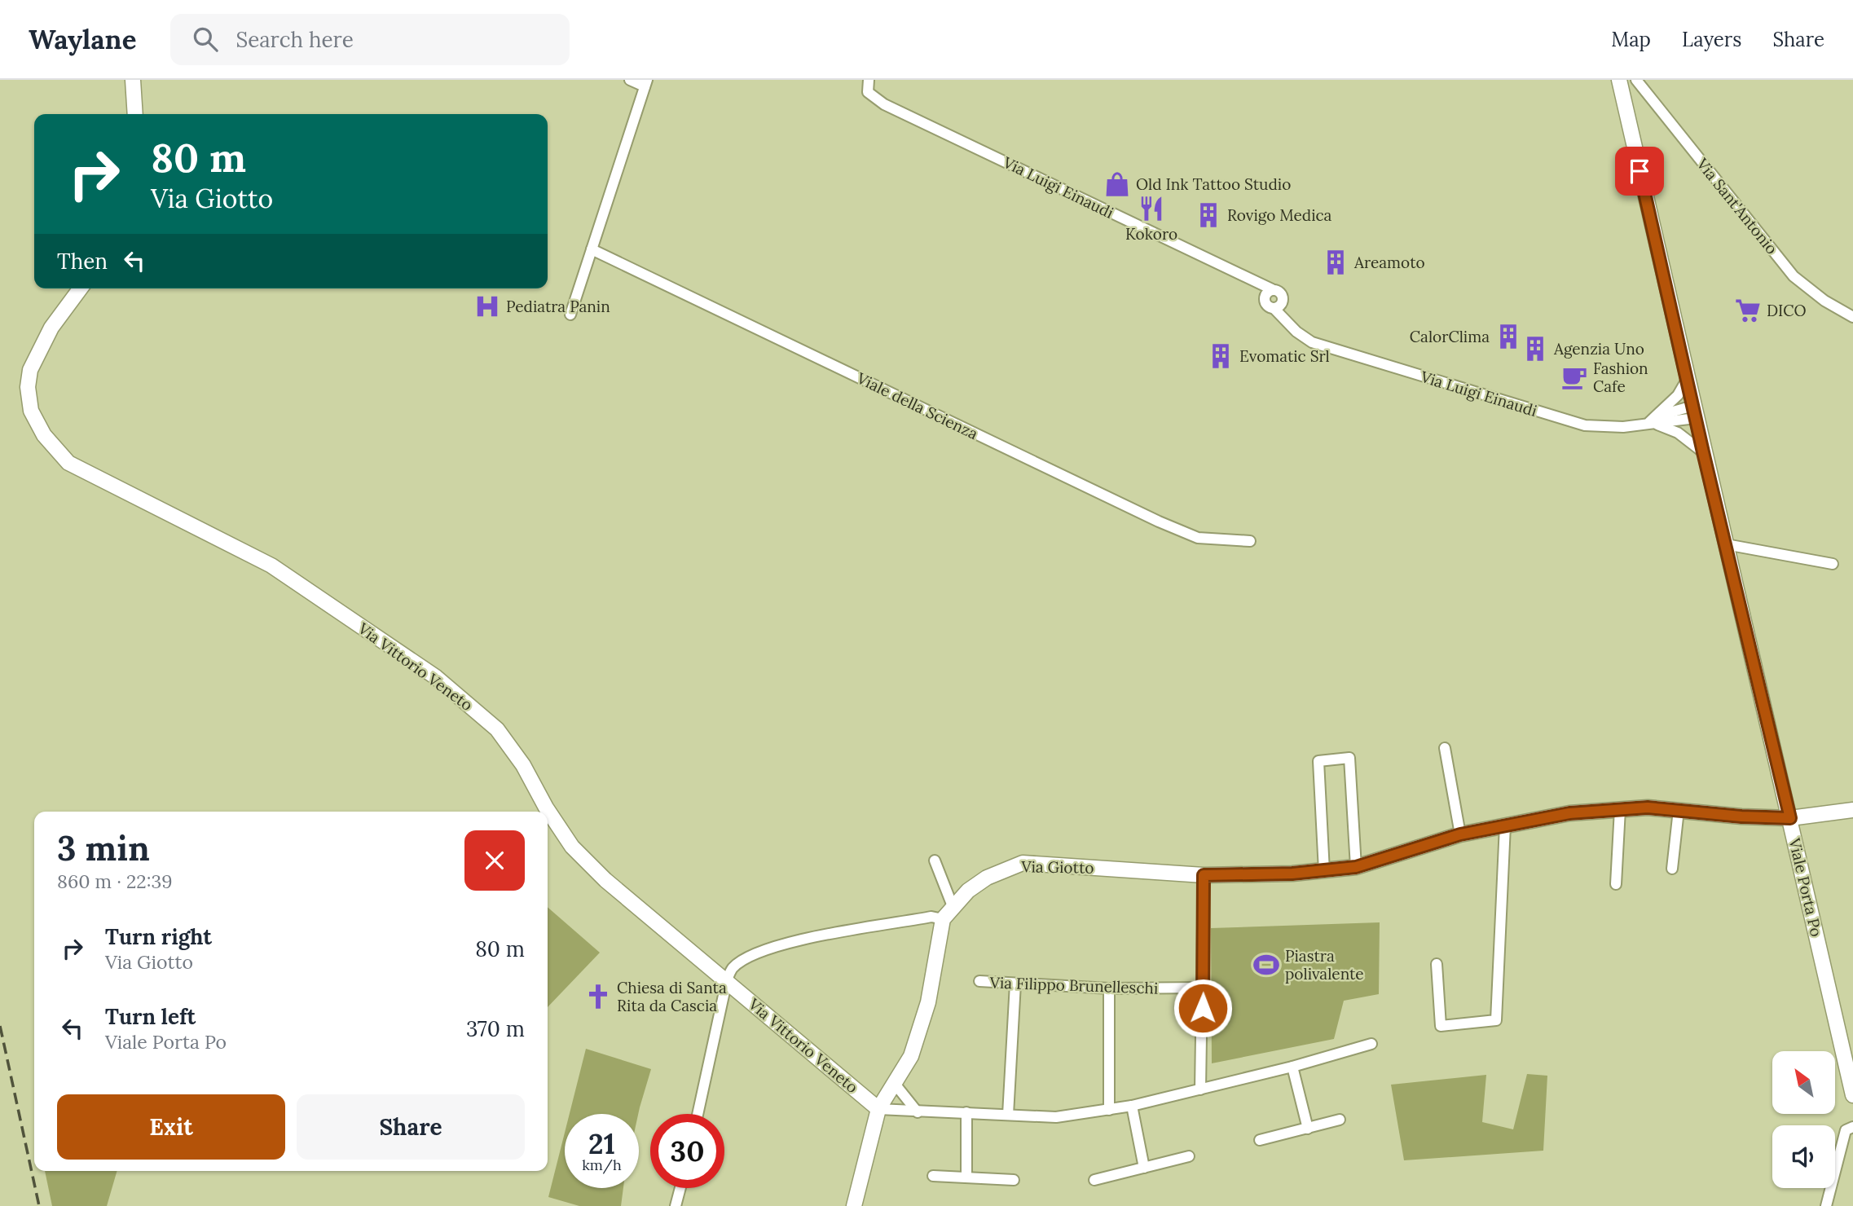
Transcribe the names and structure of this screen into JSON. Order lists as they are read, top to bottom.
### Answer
{
  "streets": {
    "street": [
      "Via Luigi Einaudi",
      "Via Sant'Antonio",
      "Viale della Scienza",
      "Via Vittorio Veneto",
      "Via Giotto",
      "Viale Porta Po",
      "Via Filippo Brunelleschi"
    ]
  },
  "crossings": [
    ["Via Luigi Einaudi", "Viale Porta Po"],
    ["Via Vittorio Veneto", "Via Giotto"],
    ["Via Giotto", "Viale Porta Po"]
  ],
  "places": {
    "shop": ["Old Ink Tattoo Studio"],
    "restaurant": ["Kokoro"],
    "building": [
      "Rovigo Medica",
      "Areamoto",
      "CalorClima",
      "Agenzia Uno",
      "Evomatic Srl"
    ],
    "hospital": ["Pediatra Panin"],
    "supermarket": ["DICO"],
    "cafe": ["Fashion Cafe"],
    "sports": ["Piastra polivalente"],
    "church": ["Chiesa di Santa Rita da Cascia"]
  },
  "north": "top left",
  "page": {
    "header": "Waylane",
    "search": "Search here",
    "nav": ["Map", "Layers", "Share"],
    "turn": ["80 m", "Via Giotto"],
    "then": "Then",
    "heading": ["3 min", "860 m · 22:39"],
    "list": [
      {
        "name": "Turn right",
        "note": "Via Giotto",
        "value": "80 m"
      },
      {
        "name": "Turn left",
        "note": "Viale Porta Po",
        "value": "370 m"
      }
    ],
    "buttons": ["Exit", "Share"],
    "speed": "21 km/h",
    "limit": "30"
  }
}
